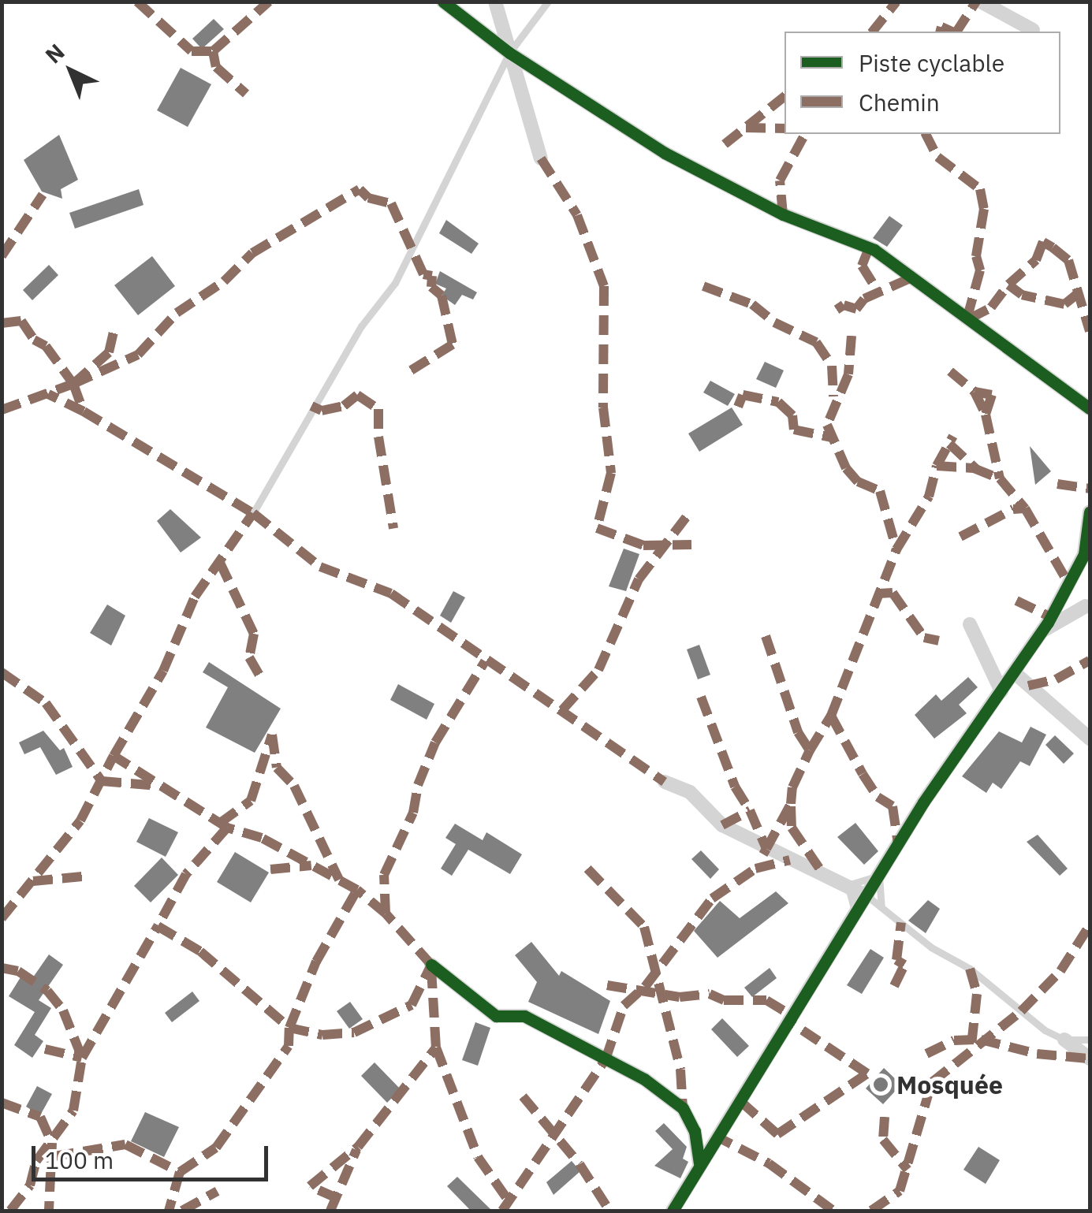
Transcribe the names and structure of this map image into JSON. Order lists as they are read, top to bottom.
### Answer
{
  "places": ["Mosquée"],
  "legend": ["Piste cyclable", "Chemin"],
  "scale_bar": "100 m",
  "north": "top left"
}
